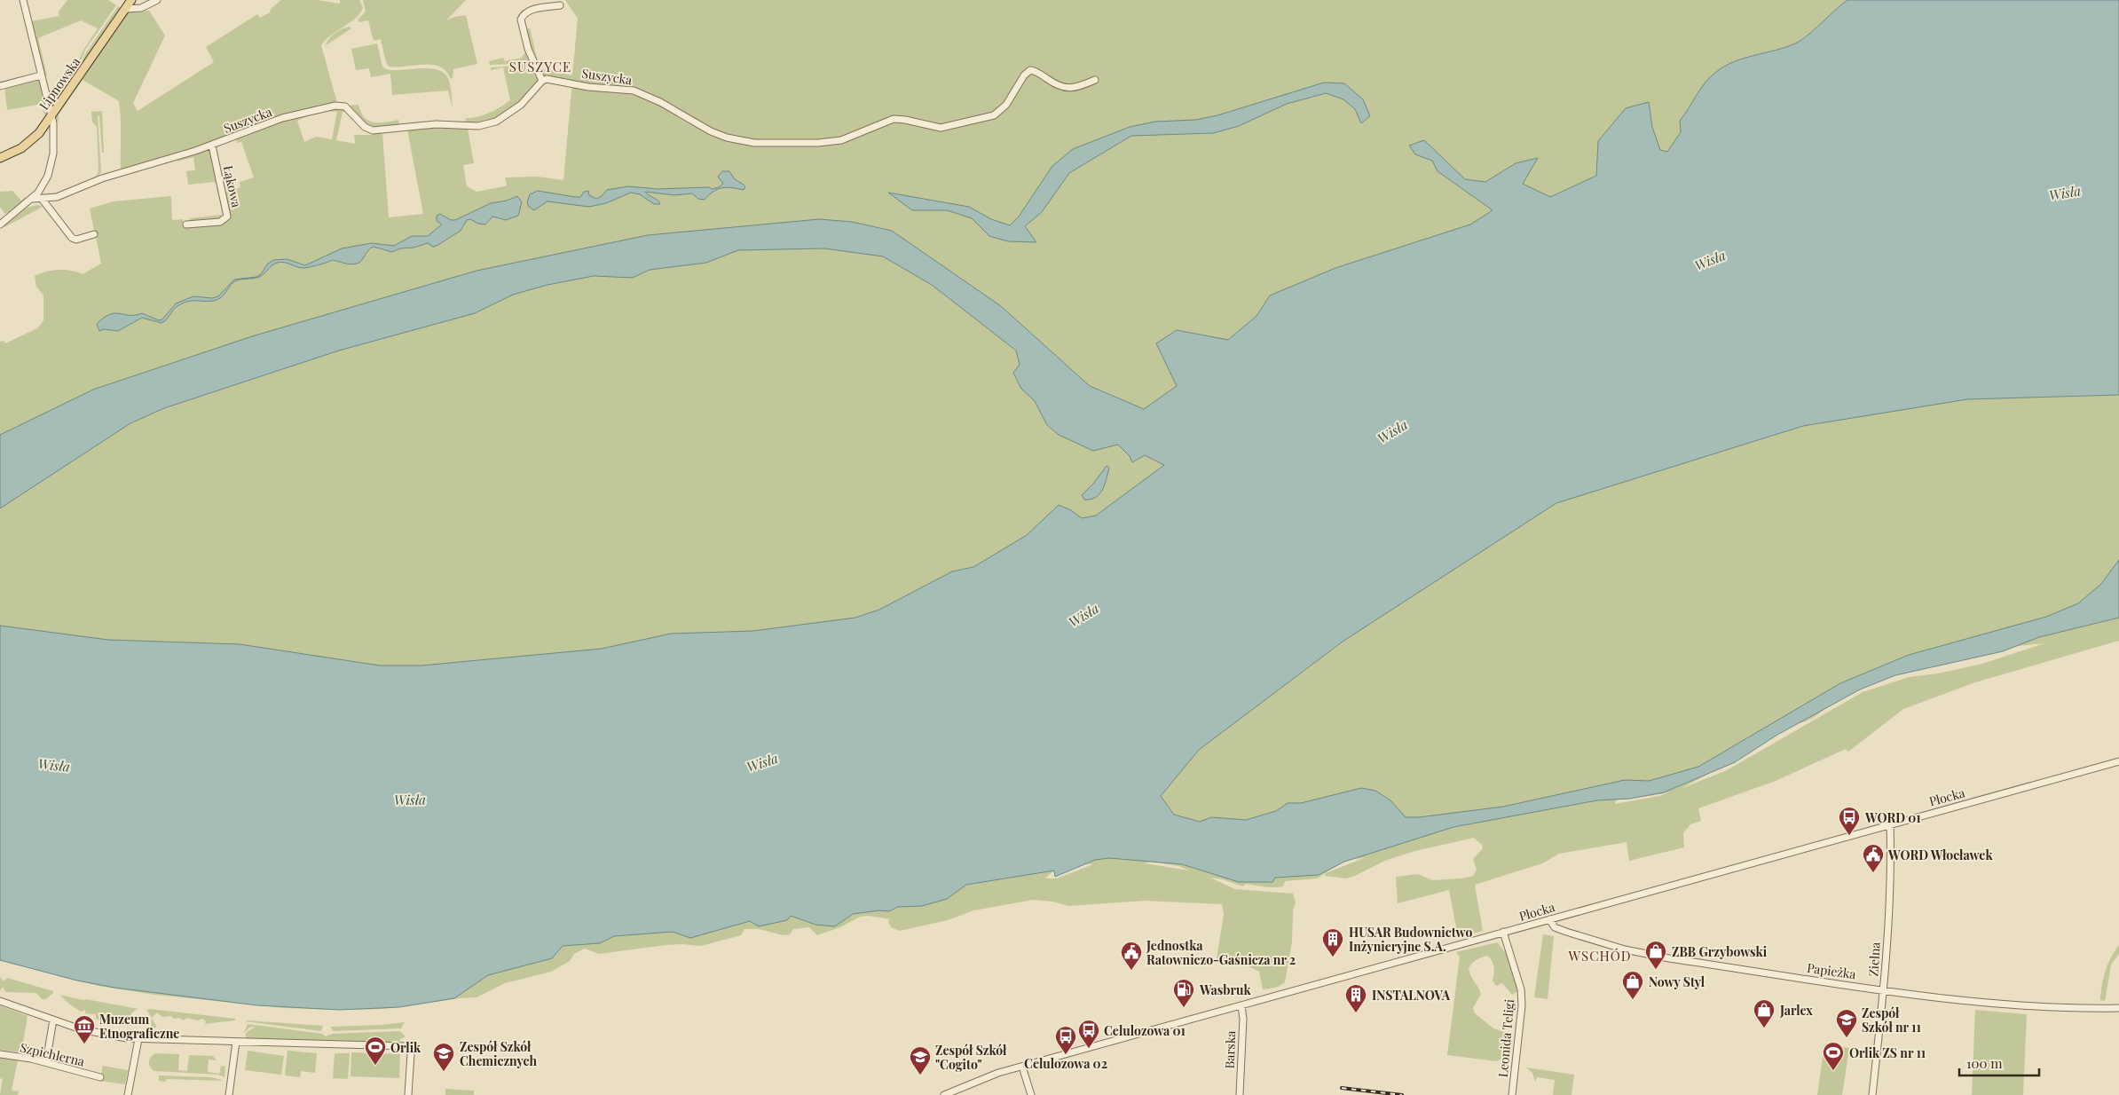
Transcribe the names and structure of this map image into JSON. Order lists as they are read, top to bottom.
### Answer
{
  "streets": {
    "main road": ["Lipnowska"],
    "street": [
      "Suszycka",
      "Łąkowa",
      "Płocka",
      "Zielna",
      "Papieżka",
      "Leonida Teligi",
      "Barska",
      "Szpichlerna"
    ]
  },
  "crossings": [
    ["Suszycka", "Łąkowa"],
    ["Płocka", "Zielna"],
    ["Płocka", "Papieżka"],
    ["Płocka", "Leonida Teligi"],
    ["Płocka", "Barska"],
    ["Zielna", "Papieżka"]
  ],
  "districts": ["SUSZYCE", "WSCHÓD"],
  "water": ["Wisła"],
  "places": {
    "bus stop": ["WORD 01", "Celulozowa 01", "Celulozowa 02"],
    "public building": ["WORD Włocławek", "Jednostka Ratowniczo-Gaśnicza nr 2"],
    "building": ["HUSAR Budownictwo Inżynieryjne S.A.", "INSTALNOVA"],
    "shop": ["ZBB Grzybowski", "Nowy Styl", "Jarlex"],
    "fuel station": ["Wasbruk"],
    "school or university": ["Zespół Szkół nr 11", "Zespół Szkół Chemicznych", "Zespół Szkół \"Cogito\""],
    "museum": ["Muzeum Etnograficzne"],
    "sports": ["Orlik", "Orlik ZS nr 11"]
  },
  "scale_bar": "100 m"
}
